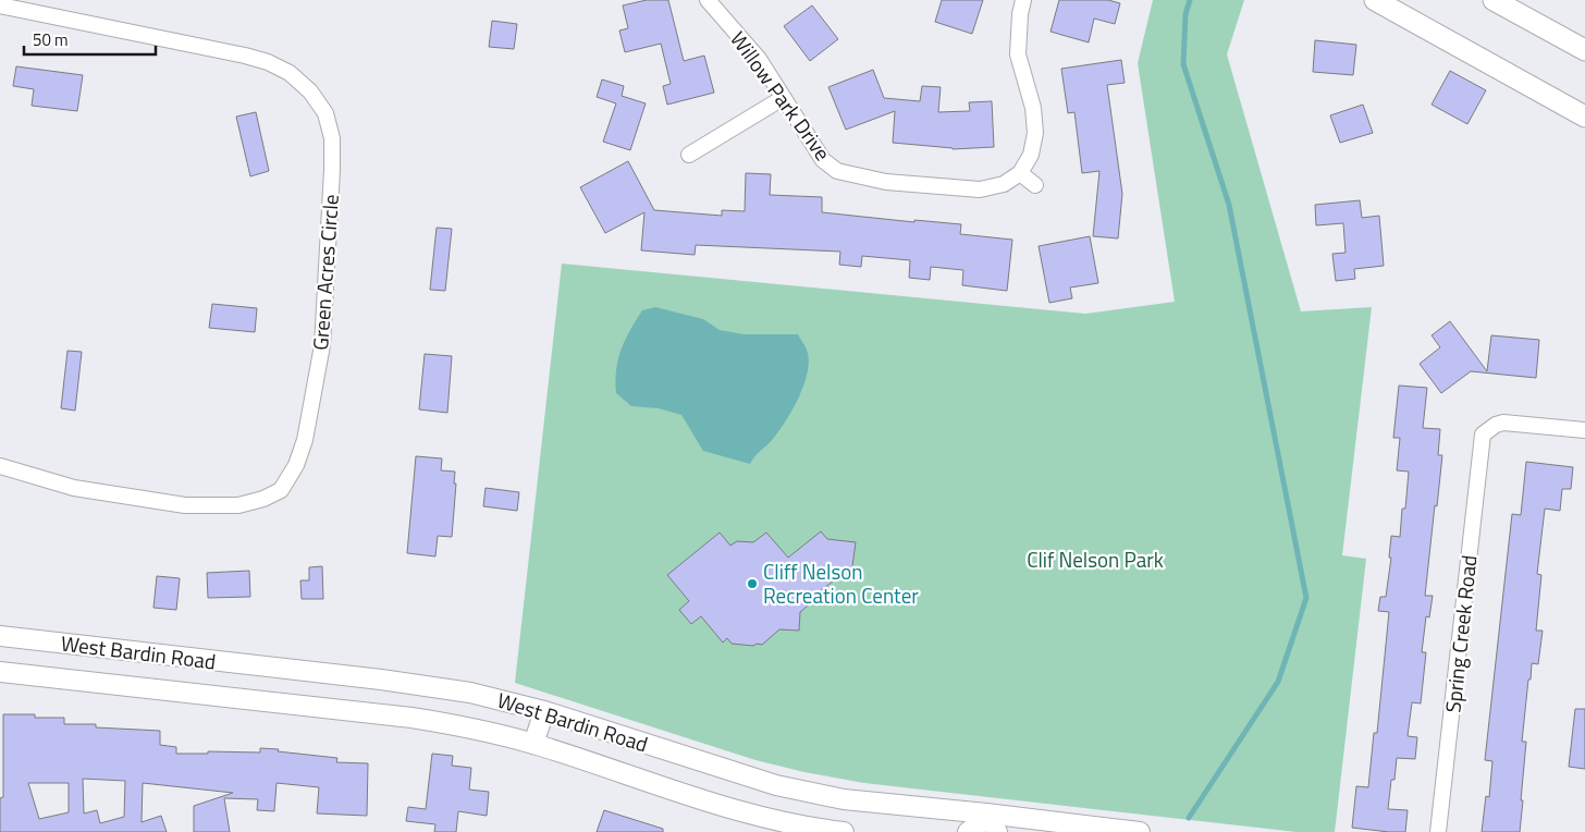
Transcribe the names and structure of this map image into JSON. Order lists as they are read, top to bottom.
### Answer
{
  "streets": {
    "street": [
      "Willow Park Drive",
      "Green Acres Circle",
      "Spring Creek Road",
      "West Bardin Road"
    ]
  },
  "parks": ["Clif Nelson Park"],
  "places": ["Cliff Nelson Recreation Center"],
  "scale_bar": "50 m"
}
